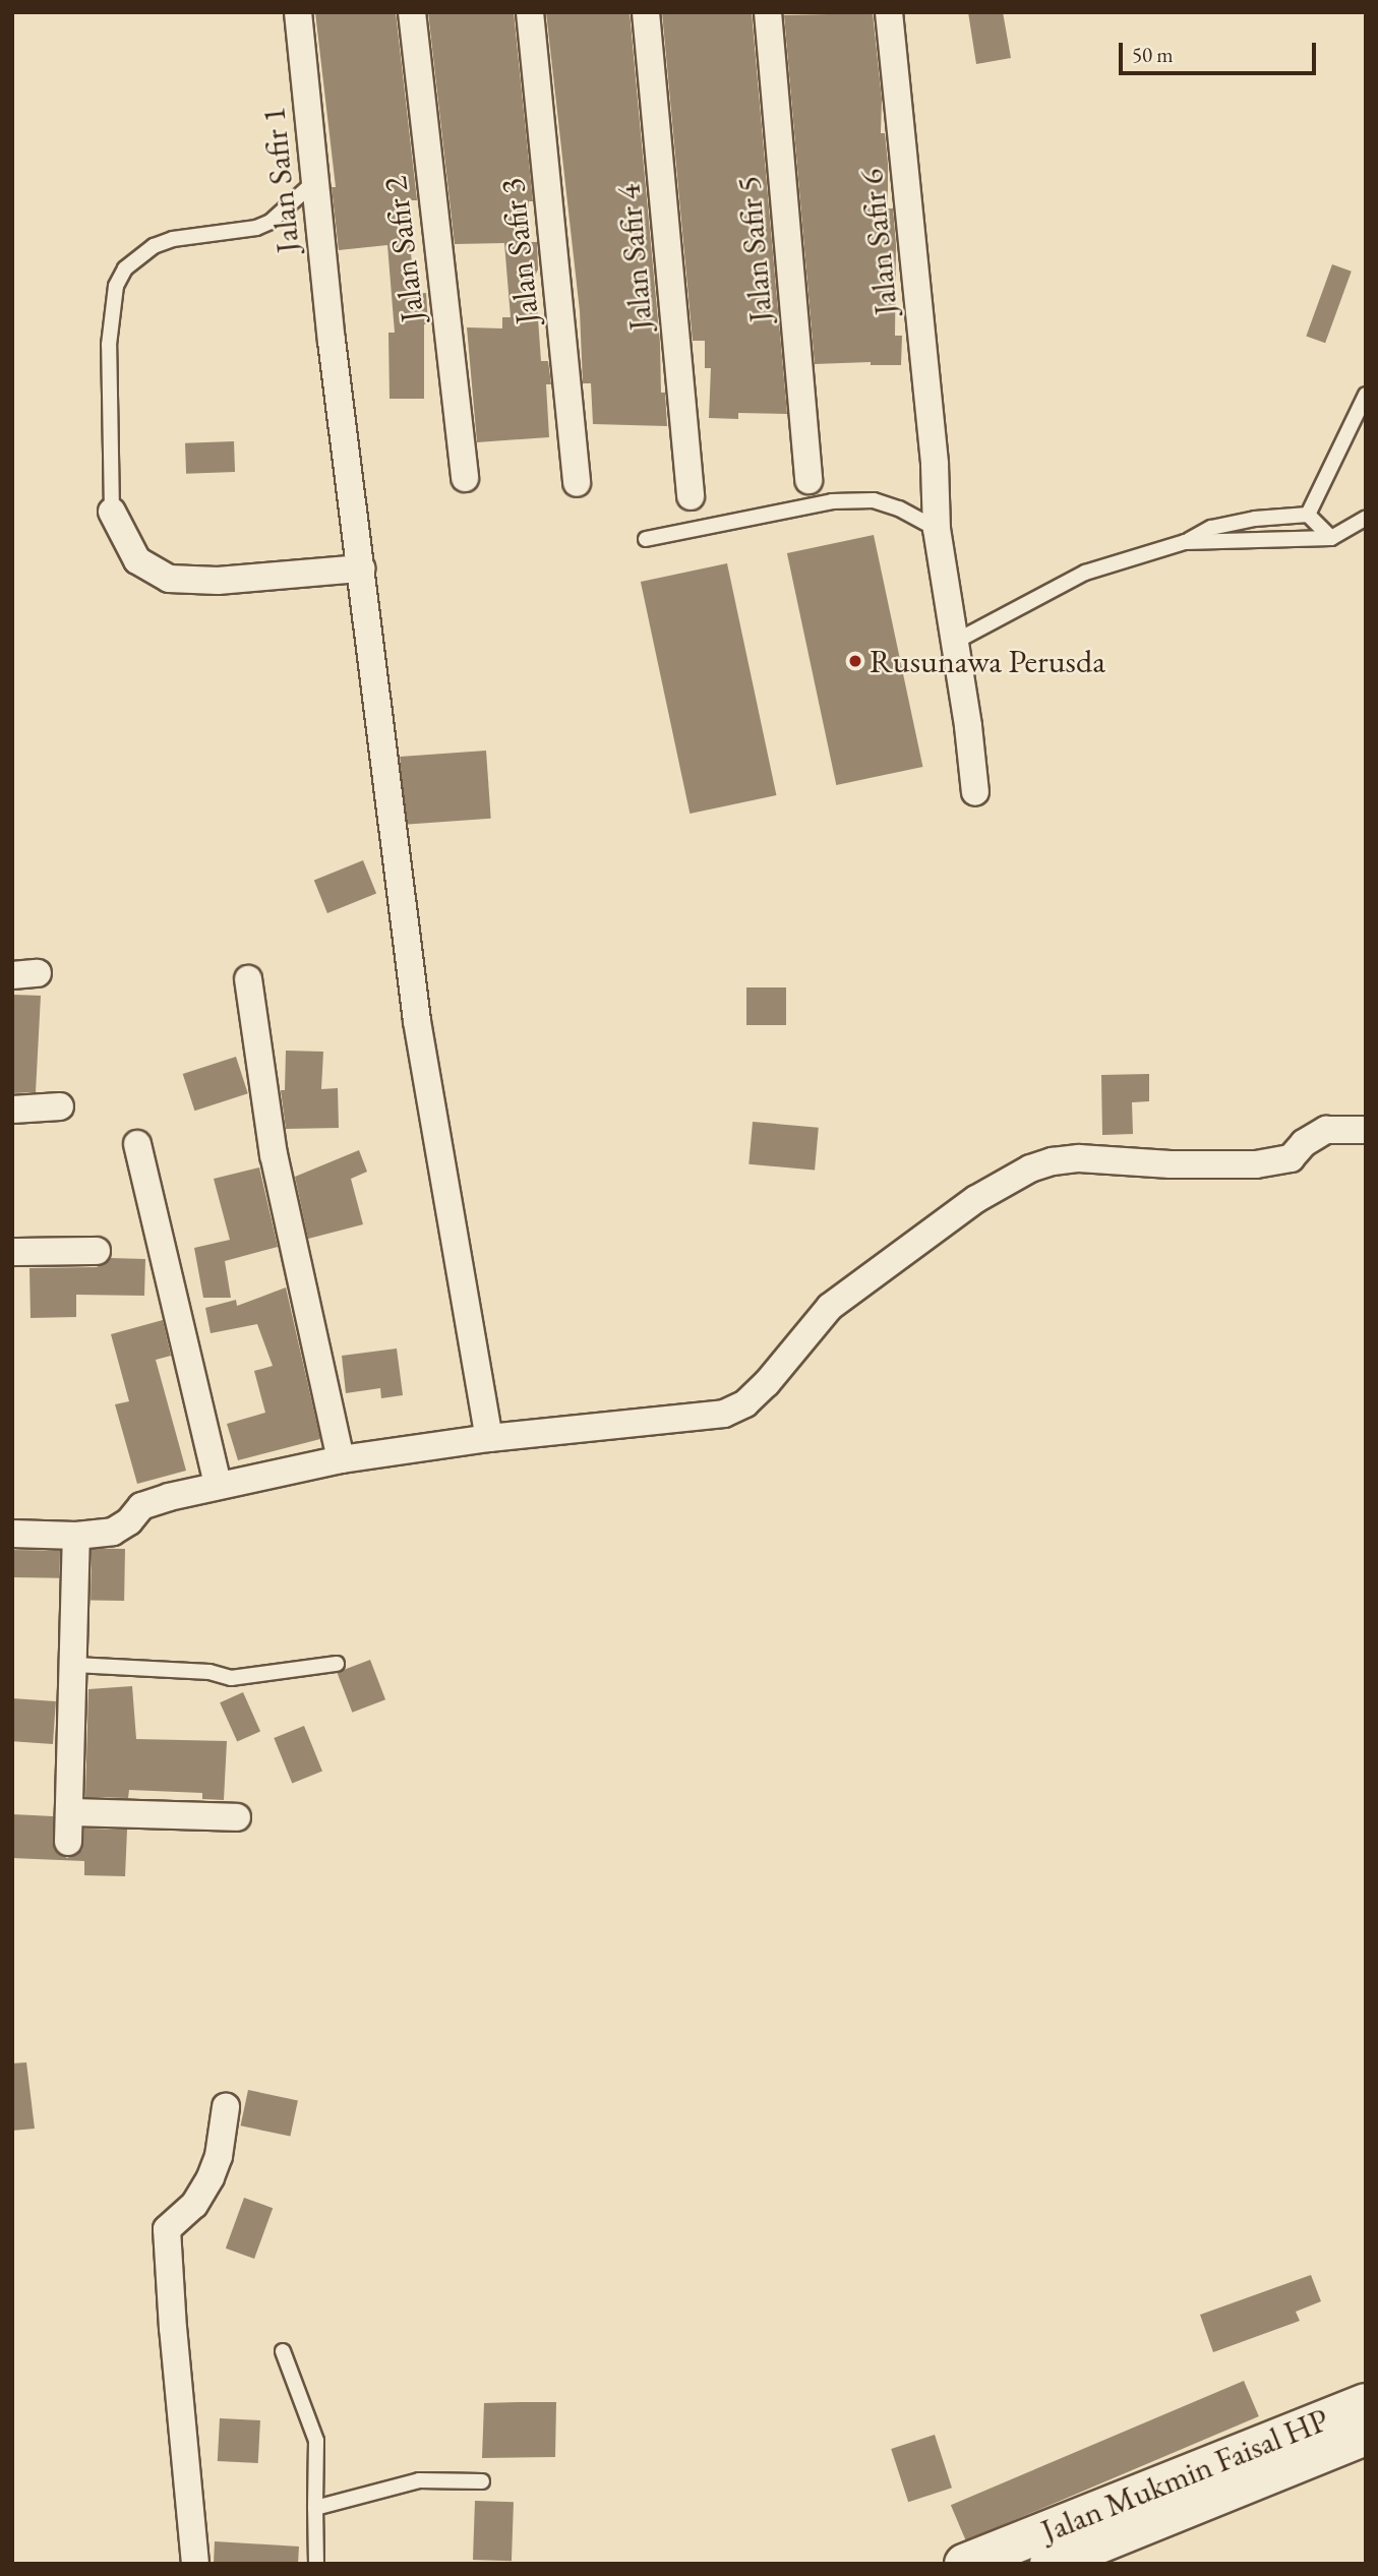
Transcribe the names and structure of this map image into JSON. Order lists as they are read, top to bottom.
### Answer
{
  "streets": {
    "street": [
      "Jalan Safir 1",
      "Jalan Safir 6",
      "Jalan Safir 2",
      "Jalan Safir 5",
      "Jalan Safir 3",
      "Jalan Safir 4",
      "Jalan Mukmin Faisal HP"
    ]
  },
  "places": ["Rusunawa Perusda"],
  "scale_bar": "50 m"
}
